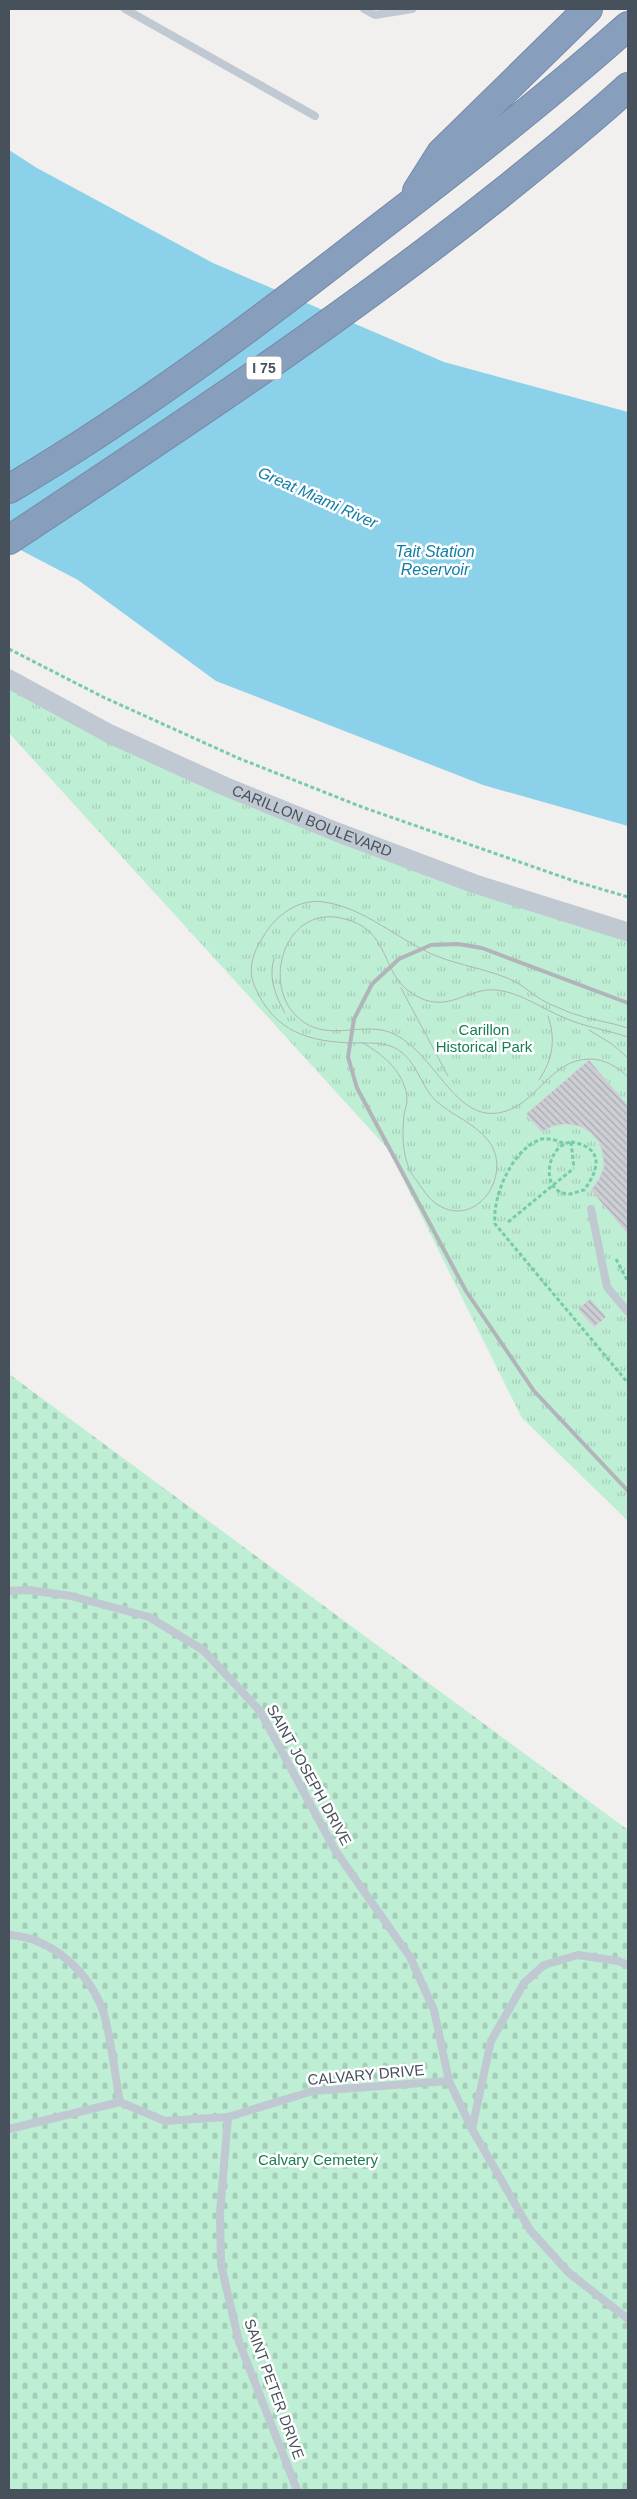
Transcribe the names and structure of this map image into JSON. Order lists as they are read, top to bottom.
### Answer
{
  "streets": {
    "highway": ["I 75"],
    "street": ["CARILLON BOULEVARD"],
    "lane": ["SAINT JOSEPH DRIVE", "CALVARY DRIVE", "SAINT PETER DRIVE"]
  },
  "crossings": [
    ["SAINT JOSEPH DRIVE", "CALVARY DRIVE"],
    ["CALVARY DRIVE", "SAINT PETER DRIVE"]
  ],
  "water": ["Great Miami River", "Tait Station Reservoir"],
  "parks": ["Carillon Historical Park", "Calvary Cemetery"]
}
